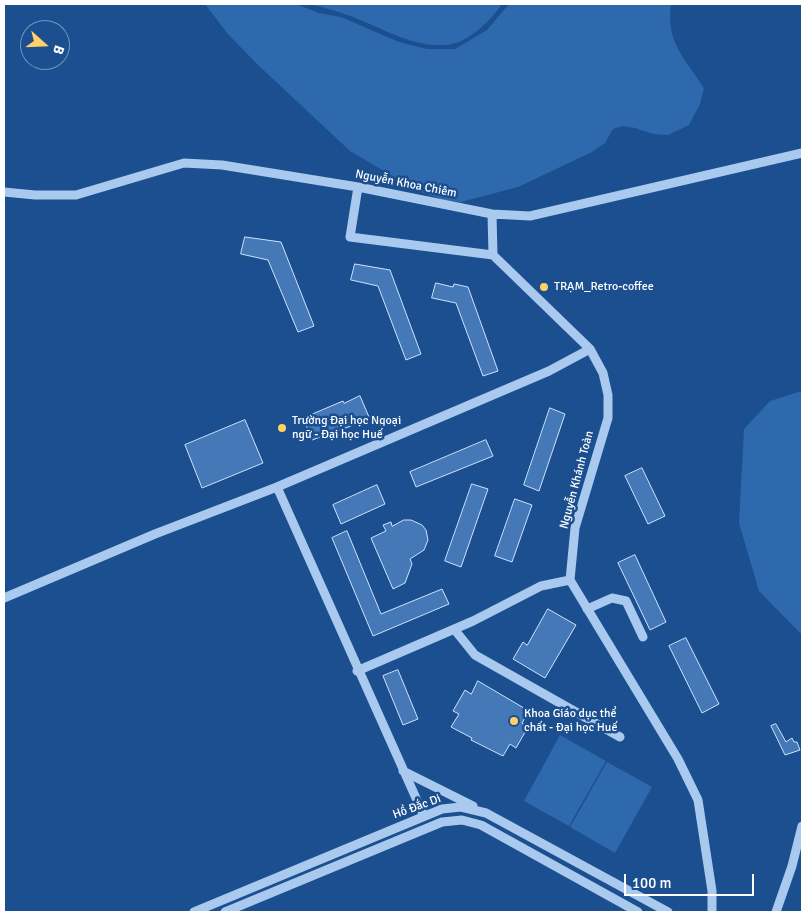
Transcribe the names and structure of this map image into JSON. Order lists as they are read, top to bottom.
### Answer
{
  "streets": {
    "street": ["Nguyễn Khoa Chiêm", "Nguyễn Khánh Toàn", "Hồ Đắc Di"]
  },
  "places": ["TRẠM_Retro-coffee", "Trường Đại học Ngoại ngữ - Đại học Huế", "Khoa Giáo dục thể chất - Đại học Huế"],
  "scale_bar": "100 m",
  "north": "right"
}
